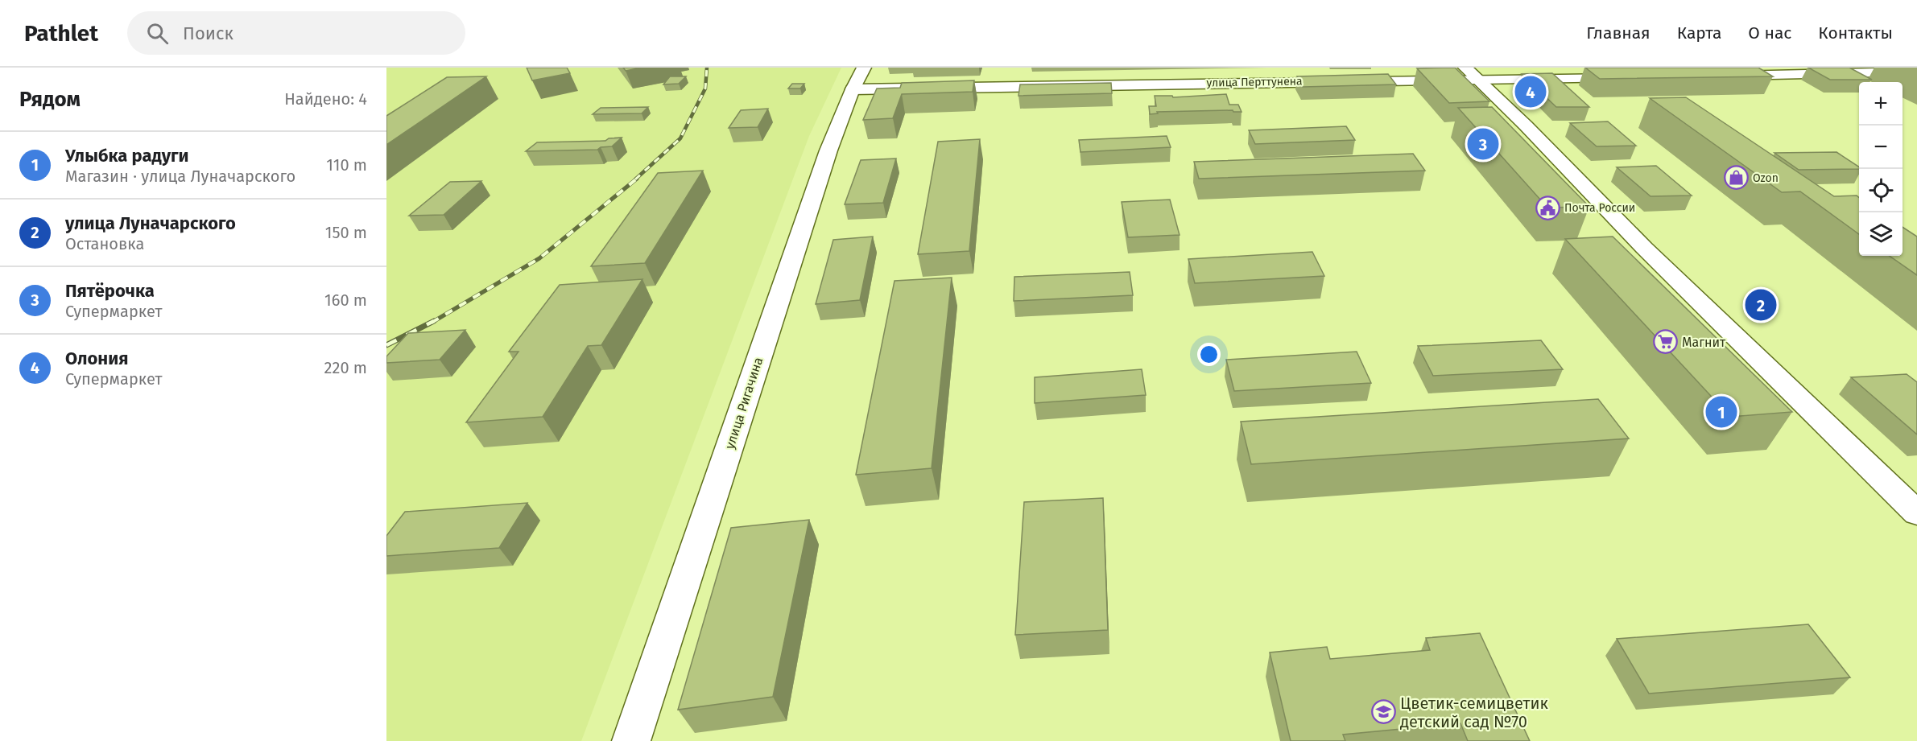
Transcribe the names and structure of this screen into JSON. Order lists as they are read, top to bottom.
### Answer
{
  "streets": {
    "street": ["улица Перттунена", "улица Ригачина"]
  },
  "crossings": [
    ["улица Перттунена", "улица Ригачина"]
  ],
  "places": {
    "shop": ["Ozon"],
    "public building": ["Почта России"],
    "supermarket": ["Магнит"],
    "school or university": ["Цветик-семицветик детский сад №70"]
  },
  "page": {
    "header": "Pathlet",
    "search": "Поиск",
    "nav": [
      "Главная",
      "Карта",
      "О нас",
      "Контакты"
    ],
    "heading": ["Рядом", "Найдено: 4"],
    "pins": [
      "4",
      "3",
      "2",
      "1"
    ],
    "map_buttons": ["+", "−"],
    "list": [
      {
        "mark": "1",
        "name": "Улыбка радуги",
        "note": "Магазин · улица Луначарского",
        "value": "110 m"
      },
      {
        "mark": "2",
        "name": "улица Луначарского",
        "note": "Остановка",
        "value": "150 m"
      },
      {
        "mark": "3",
        "name": "Пятёрочка",
        "note": "Супермаркет",
        "value": "160 m"
      },
      {
        "mark": "4",
        "name": "Олония",
        "note": "Супермаркет",
        "value": "220 m"
      }
    ]
  }
}
